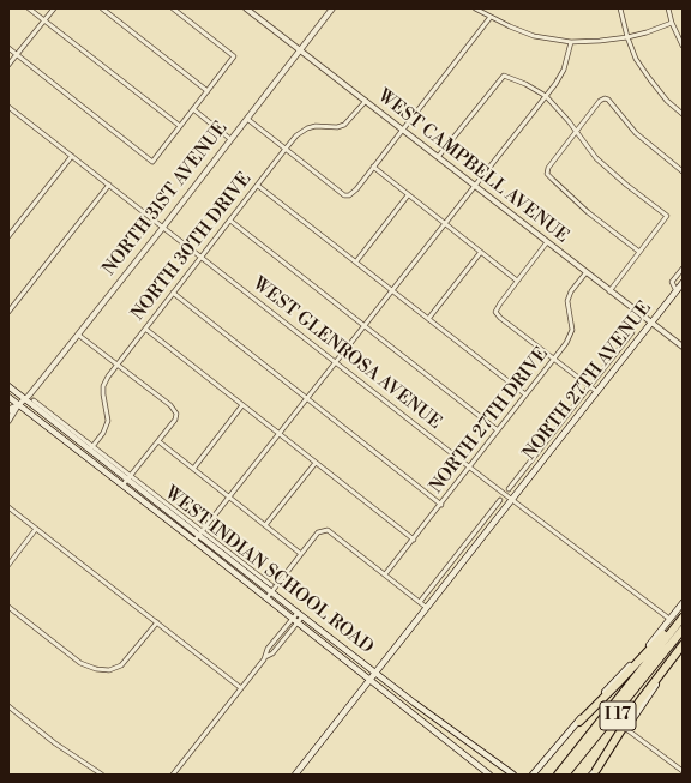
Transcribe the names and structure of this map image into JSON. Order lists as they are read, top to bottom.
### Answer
{
  "streets": {
    "highway": ["I 17"],
    "main road": ["NORTH 27TH AVENUE", "WEST INDIAN SCHOOL ROAD"],
    "street": [
      "WEST CAMPBELL AVENUE",
      "NORTH 31ST AVENUE",
      "NORTH 30TH DRIVE",
      "WEST GLENROSA AVENUE",
      "NORTH 27TH DRIVE"
    ]
  },
  "crossings": [
    ["WEST CAMPBELL AVENUE", "NORTH 31ST AVENUE"],
    ["WEST CAMPBELL AVENUE", "NORTH 30TH DRIVE"],
    ["WEST CAMPBELL AVENUE", "NORTH 27TH AVENUE"],
    ["WEST CAMPBELL AVENUE", "NORTH 27TH DRIVE"],
    ["NORTH 31ST AVENUE", "WEST GLENROSA AVENUE"],
    ["NORTH 31ST AVENUE", "WEST INDIAN SCHOOL ROAD"],
    ["NORTH 30TH DRIVE", "WEST GLENROSA AVENUE"],
    ["NORTH 30TH DRIVE", "WEST INDIAN SCHOOL ROAD"],
    ["WEST GLENROSA AVENUE", "NORTH 27TH AVENUE"],
    ["WEST GLENROSA AVENUE", "NORTH 27TH DRIVE"],
    ["NORTH 27TH AVENUE", "WEST INDIAN SCHOOL ROAD"]
  ]
}
